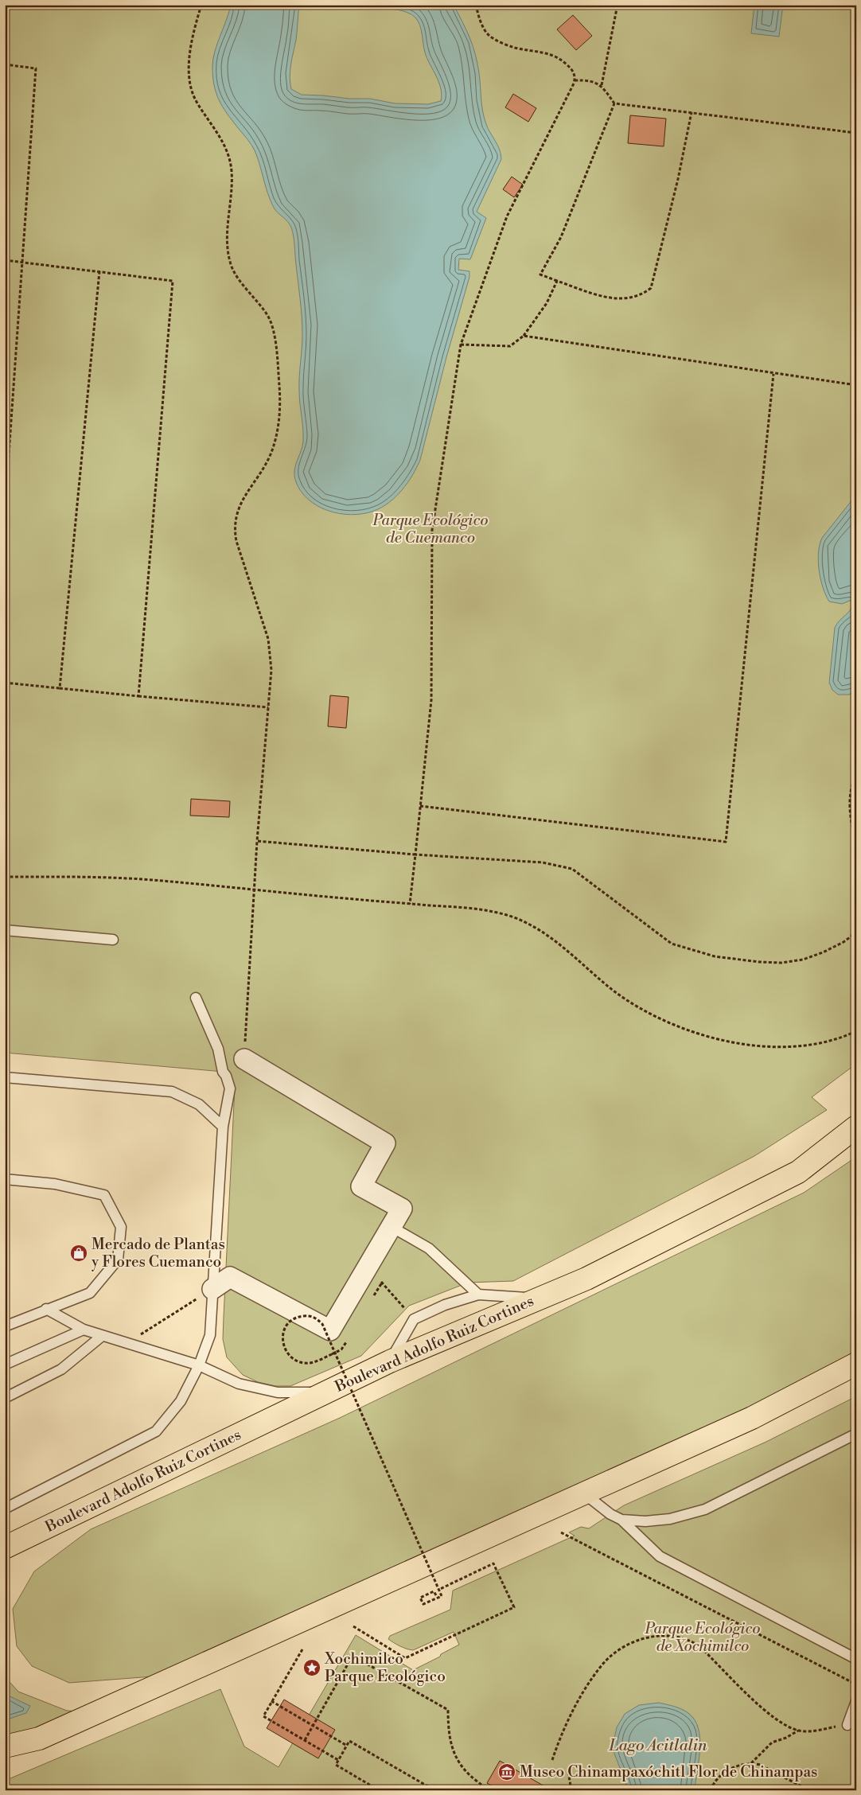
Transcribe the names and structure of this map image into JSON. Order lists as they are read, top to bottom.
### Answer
{
  "streets": {
    "highway": ["Boulevard Adolfo Ruiz Cortines"]
  },
  "water": ["Lago Acitlalin"],
  "parks": ["Parque Ecológico de Cuemanco", "Parque Ecológico de Xochimilco"],
  "places": {
    "shop": ["Mercado de Plantas y Flores Cuemanco"],
    "place": ["Xochimilco Parque Ecológico"],
    "museum": ["Museo Chinampaxóchitl Flor de Chinampas"]
  }
}
